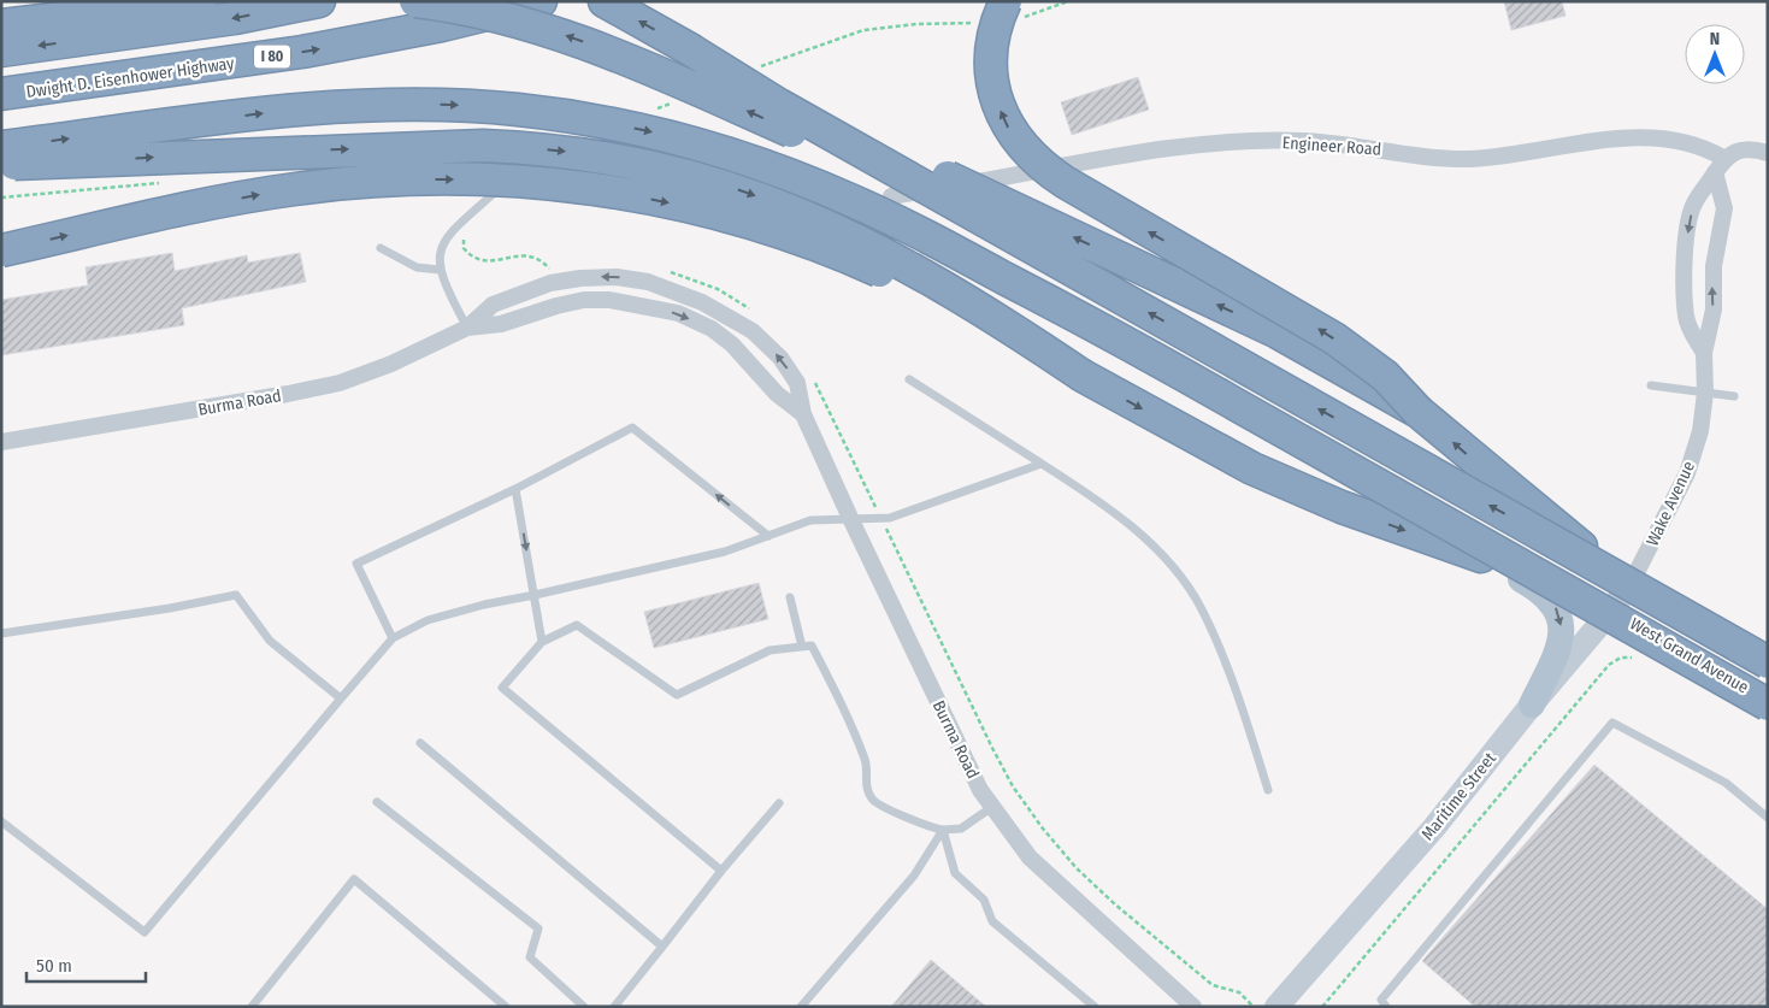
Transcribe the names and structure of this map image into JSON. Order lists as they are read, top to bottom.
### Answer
{
  "streets": {
    "highway": ["I 80", "Dwight D. Eisenhower Highway"],
    "main road": ["West Grand Avenue", "Maritime Street"],
    "street": ["Engineer Road", "Burma Road", "Wake Avenue"]
  },
  "crossings": [
    ["Engineer Road", "Wake Avenue"],
    ["Wake Avenue", "Maritime Street"],
    ["West Grand Avenue", "Maritime Street"]
  ],
  "scale_bar": "50 m",
  "north": "top"
}
